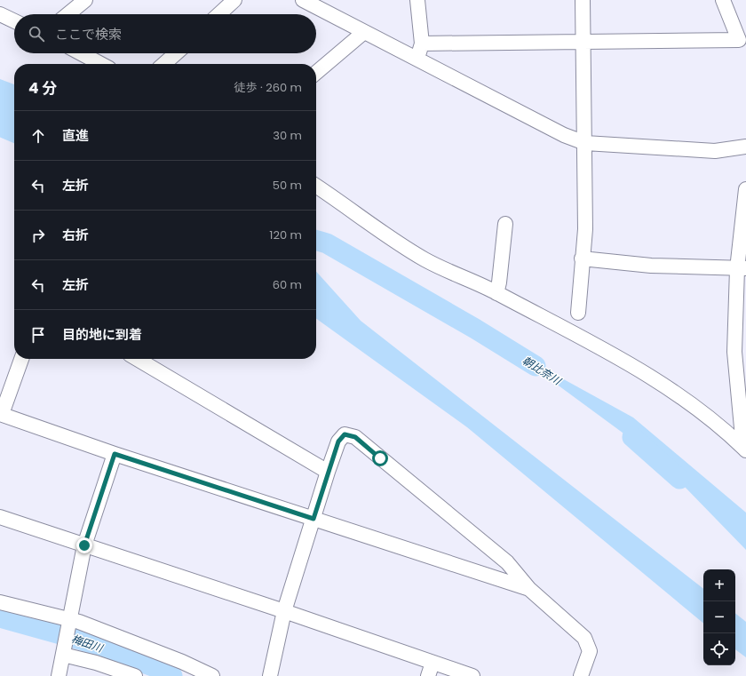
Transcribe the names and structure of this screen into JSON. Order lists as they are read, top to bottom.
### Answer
{
  "water": ["朝比奈川", "梅田川"],
  "page": {
    "search": "ここで検索",
    "heading": ["4 分", "徒歩 · 260 m"],
    "list": [
      ["直進", "30 m"],
      ["左折", "50 m"],
      ["右折", "120 m"],
      ["左折", "60 m"],
      "目的地に到着"
    ],
    "map_buttons": ["+", "−"]
  }
}
